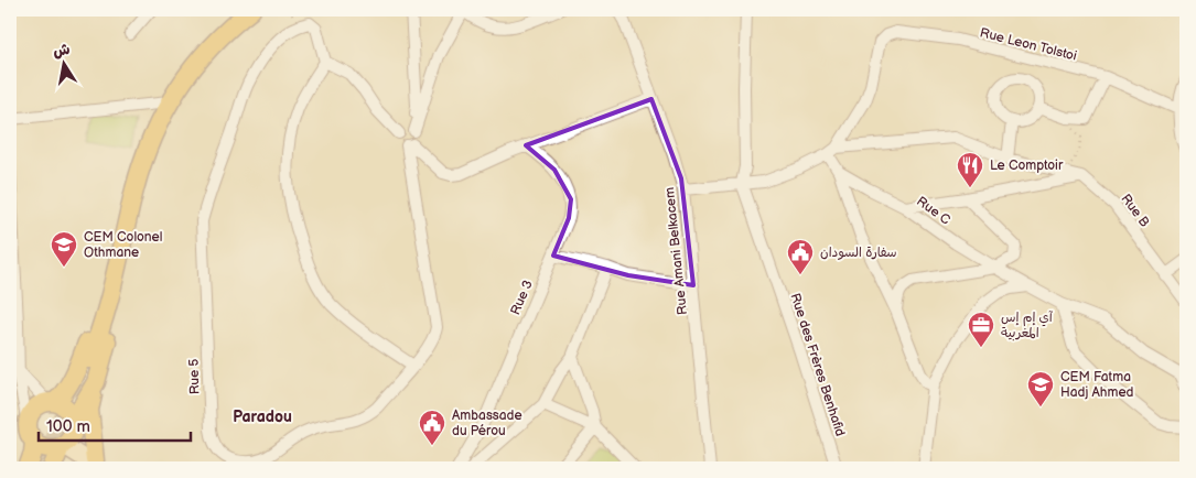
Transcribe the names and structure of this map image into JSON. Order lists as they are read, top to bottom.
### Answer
{
  "streets": {
    "street": [
      "Rue Leon Tolstoi",
      "Rue C",
      "Rue B",
      "Rue Amani Belkacem",
      "Rue 3",
      "Rue des Frères Benhafid",
      "Rue 5"
    ]
  },
  "crossings": [
    ["Rue Leon Tolstoi", "Rue C"],
    ["Rue Leon Tolstoi", "Rue B"],
    ["Rue C", "Rue B"]
  ],
  "districts": ["Paradou"],
  "places": {
    "restaurant": ["Le Comptoir"],
    "school or university": ["CEM Colonel Othmane", "CEM Fatma Hadj Ahmed"],
    "public building": ["سفارة السودان", "Ambassade du Pérou"],
    "office": ["آي إم إس المغربية"]
  },
  "scale_bar": "100 m",
  "north": "top"
}
